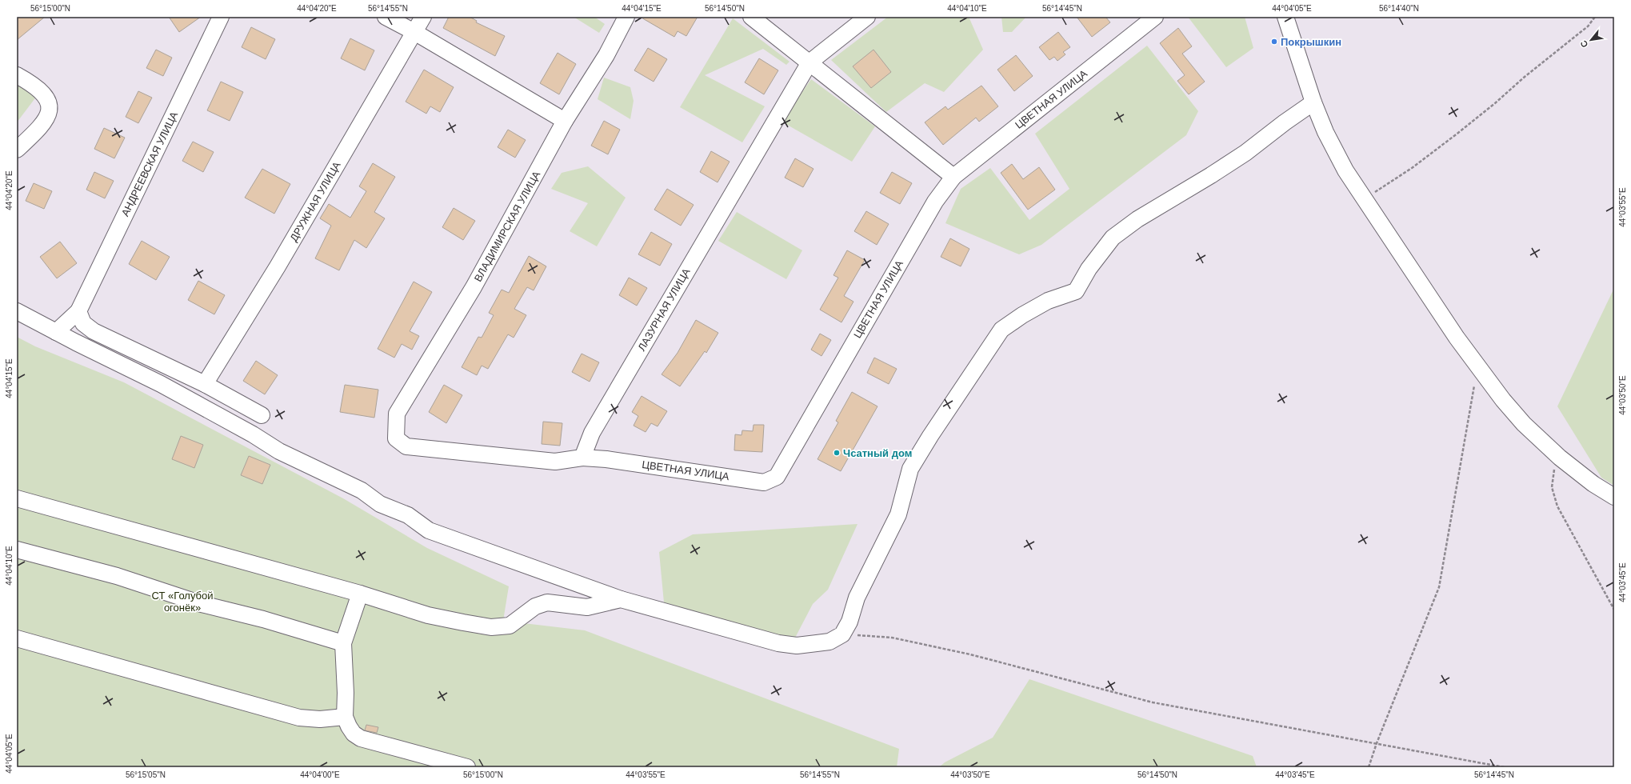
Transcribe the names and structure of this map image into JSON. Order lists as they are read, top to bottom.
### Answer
{
  "streets": {
    "street": [
      "ЦВЕТНАЯ УЛИЦА",
      "АНДРЕЕВСКАЯ УЛИЦА",
      "ДРУЖНАЯ УЛИЦА",
      "ВЛАДИМИРСКАЯ УЛИЦА",
      "ЛАЗУРНАЯ УЛИЦА"
    ]
  },
  "crossings": [
    ["ЦВЕТНАЯ УЛИЦА", "ВЛАДИМИРСКАЯ УЛИЦА"],
    ["ЦВЕТНАЯ УЛИЦА", "ЛАЗУРНАЯ УЛИЦА"],
    ["ВЛАДИМИРСКАЯ УЛИЦА", "ЛАЗУРНАЯ УЛИЦА"]
  ],
  "parks": ["СТ «Голубой огонёк»"],
  "places": ["Покрышкин", "Чсатный дом"],
  "north": "bottom left",
  "coordinates": [
    "56°15'00\"N",
    "44°04'20\"E",
    "56°14'55\"N",
    "44°04'15\"E",
    "56°14'50\"N",
    "44°04'10\"E",
    "56°14'45\"N",
    "44°04'05\"E",
    "56°14'40\"N",
    "44°03'55\"E",
    "44°03'50\"E",
    "44°03'45\"E",
    "56°15'05\"N",
    "44°04'00\"E"
  ]
}
